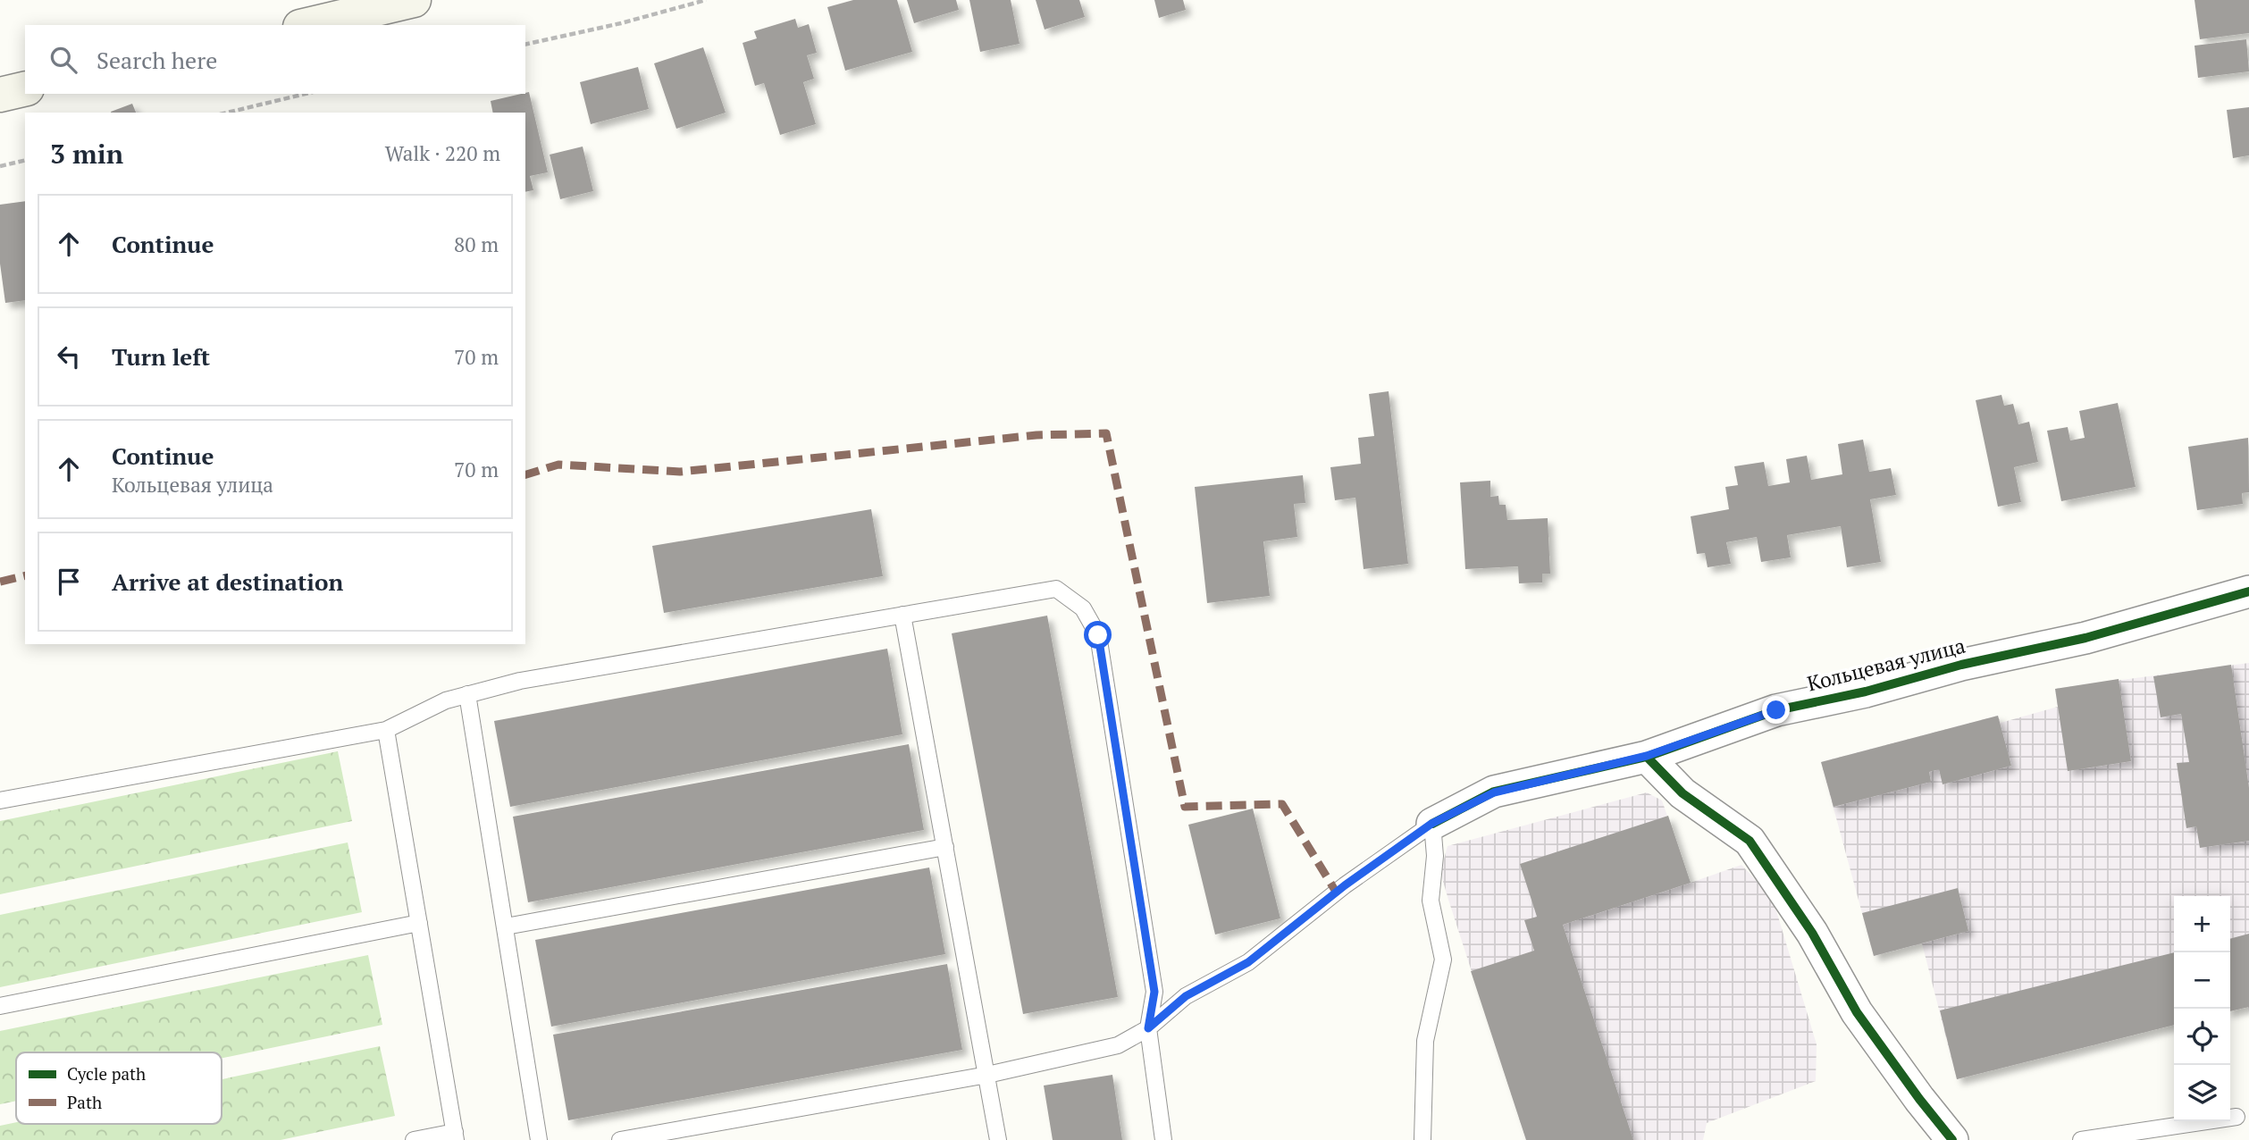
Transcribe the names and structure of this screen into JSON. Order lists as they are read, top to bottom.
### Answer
{
  "streets": {
    "street": ["Кольцевая улица"]
  },
  "legend": ["Cycle path", "Path"],
  "page": {
    "search": "Search here",
    "heading": ["3 min", "Walk · 220 m"],
    "list": [
      ["Continue", "80 m"],
      ["Turn left", "70 m"],
      ["Continue", "Кольцевая улица", "70 m"],
      "Arrive at destination"
    ],
    "map_buttons": ["+", "−"]
  }
}
